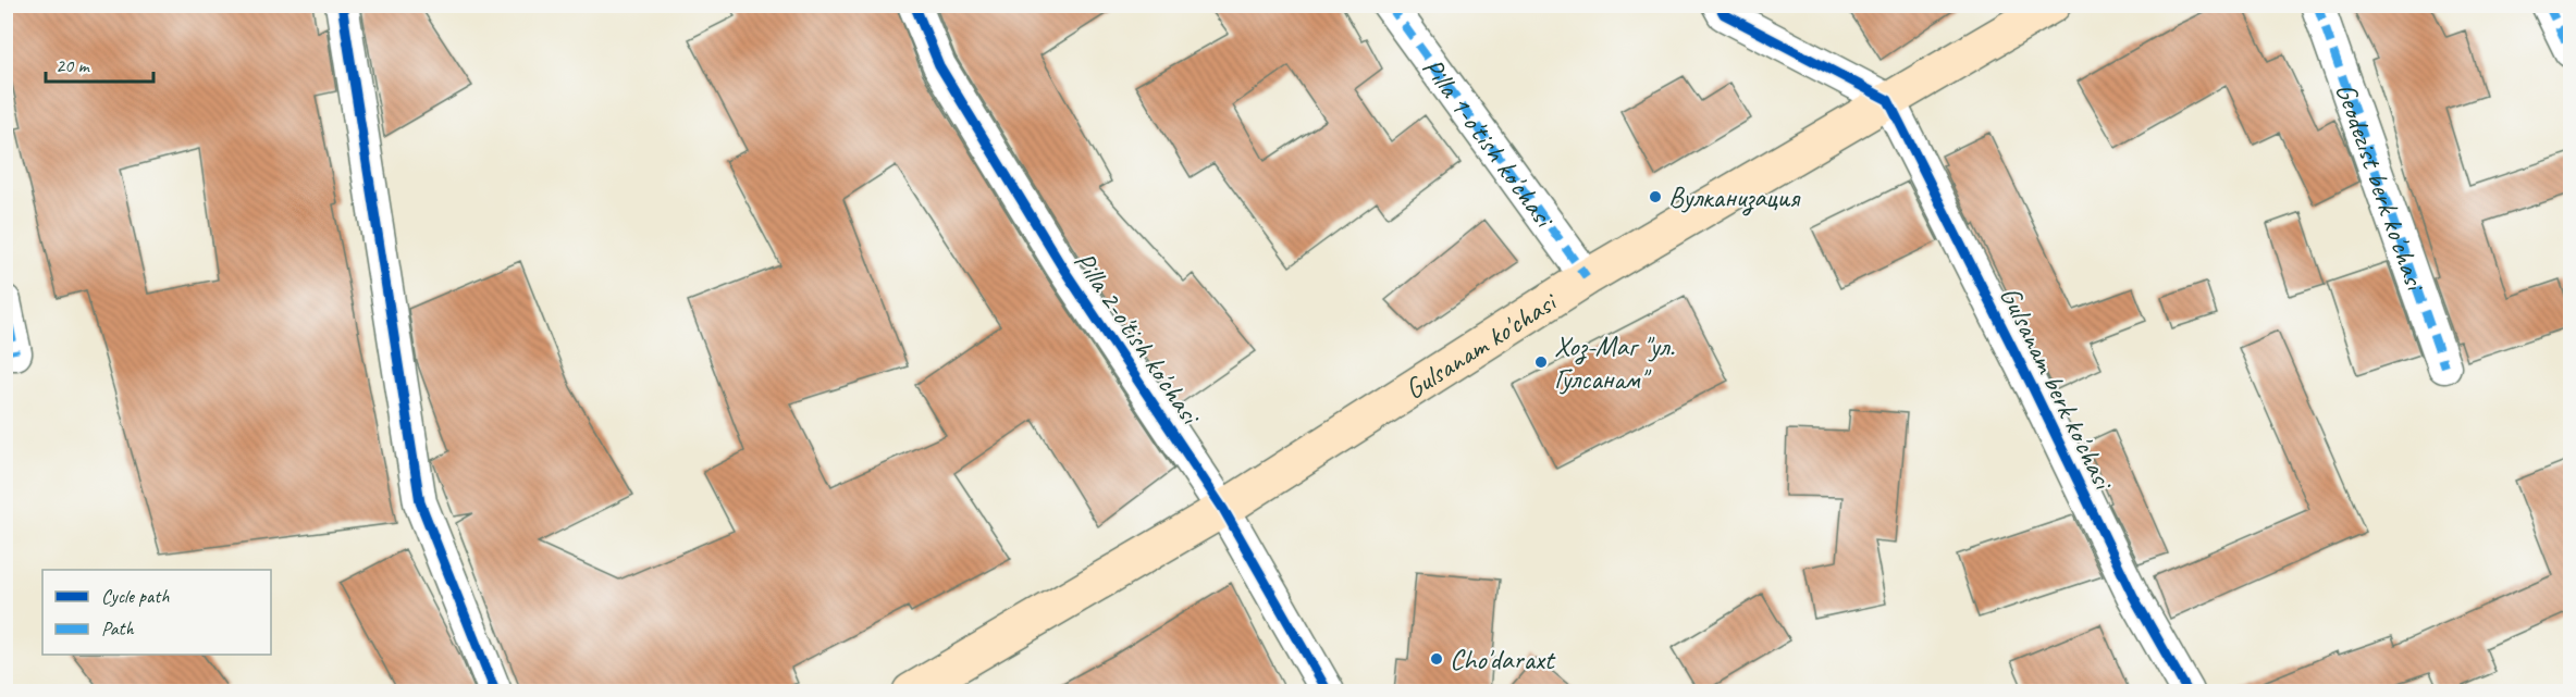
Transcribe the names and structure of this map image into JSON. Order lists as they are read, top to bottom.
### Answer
{
  "streets": {
    "main road": ["Gulsanam ko'chasi"],
    "street": [
      "Pilla 1-o'tish ko'chasi",
      "Geodezist berk ko'chasi",
      "Pilla 2-o'tish ko'chasi",
      "Gulsanam berk ko'chasi"
    ]
  },
  "crossings": [
    ["Pilla 1-o'tish ko'chasi", "Gulsanam ko'chasi"],
    ["Pilla 2-o'tish ko'chasi", "Gulsanam ko'chasi"],
    ["Gulsanam ko'chasi", "Gulsanam berk ko'chasi"]
  ],
  "places": ["Вулканизация", "Хоз-Маг \"ул. Гулсанам\"", "Cho'daraxt"],
  "legend": ["Cycle path", "Path"],
  "scale_bar": "20 m"
}
